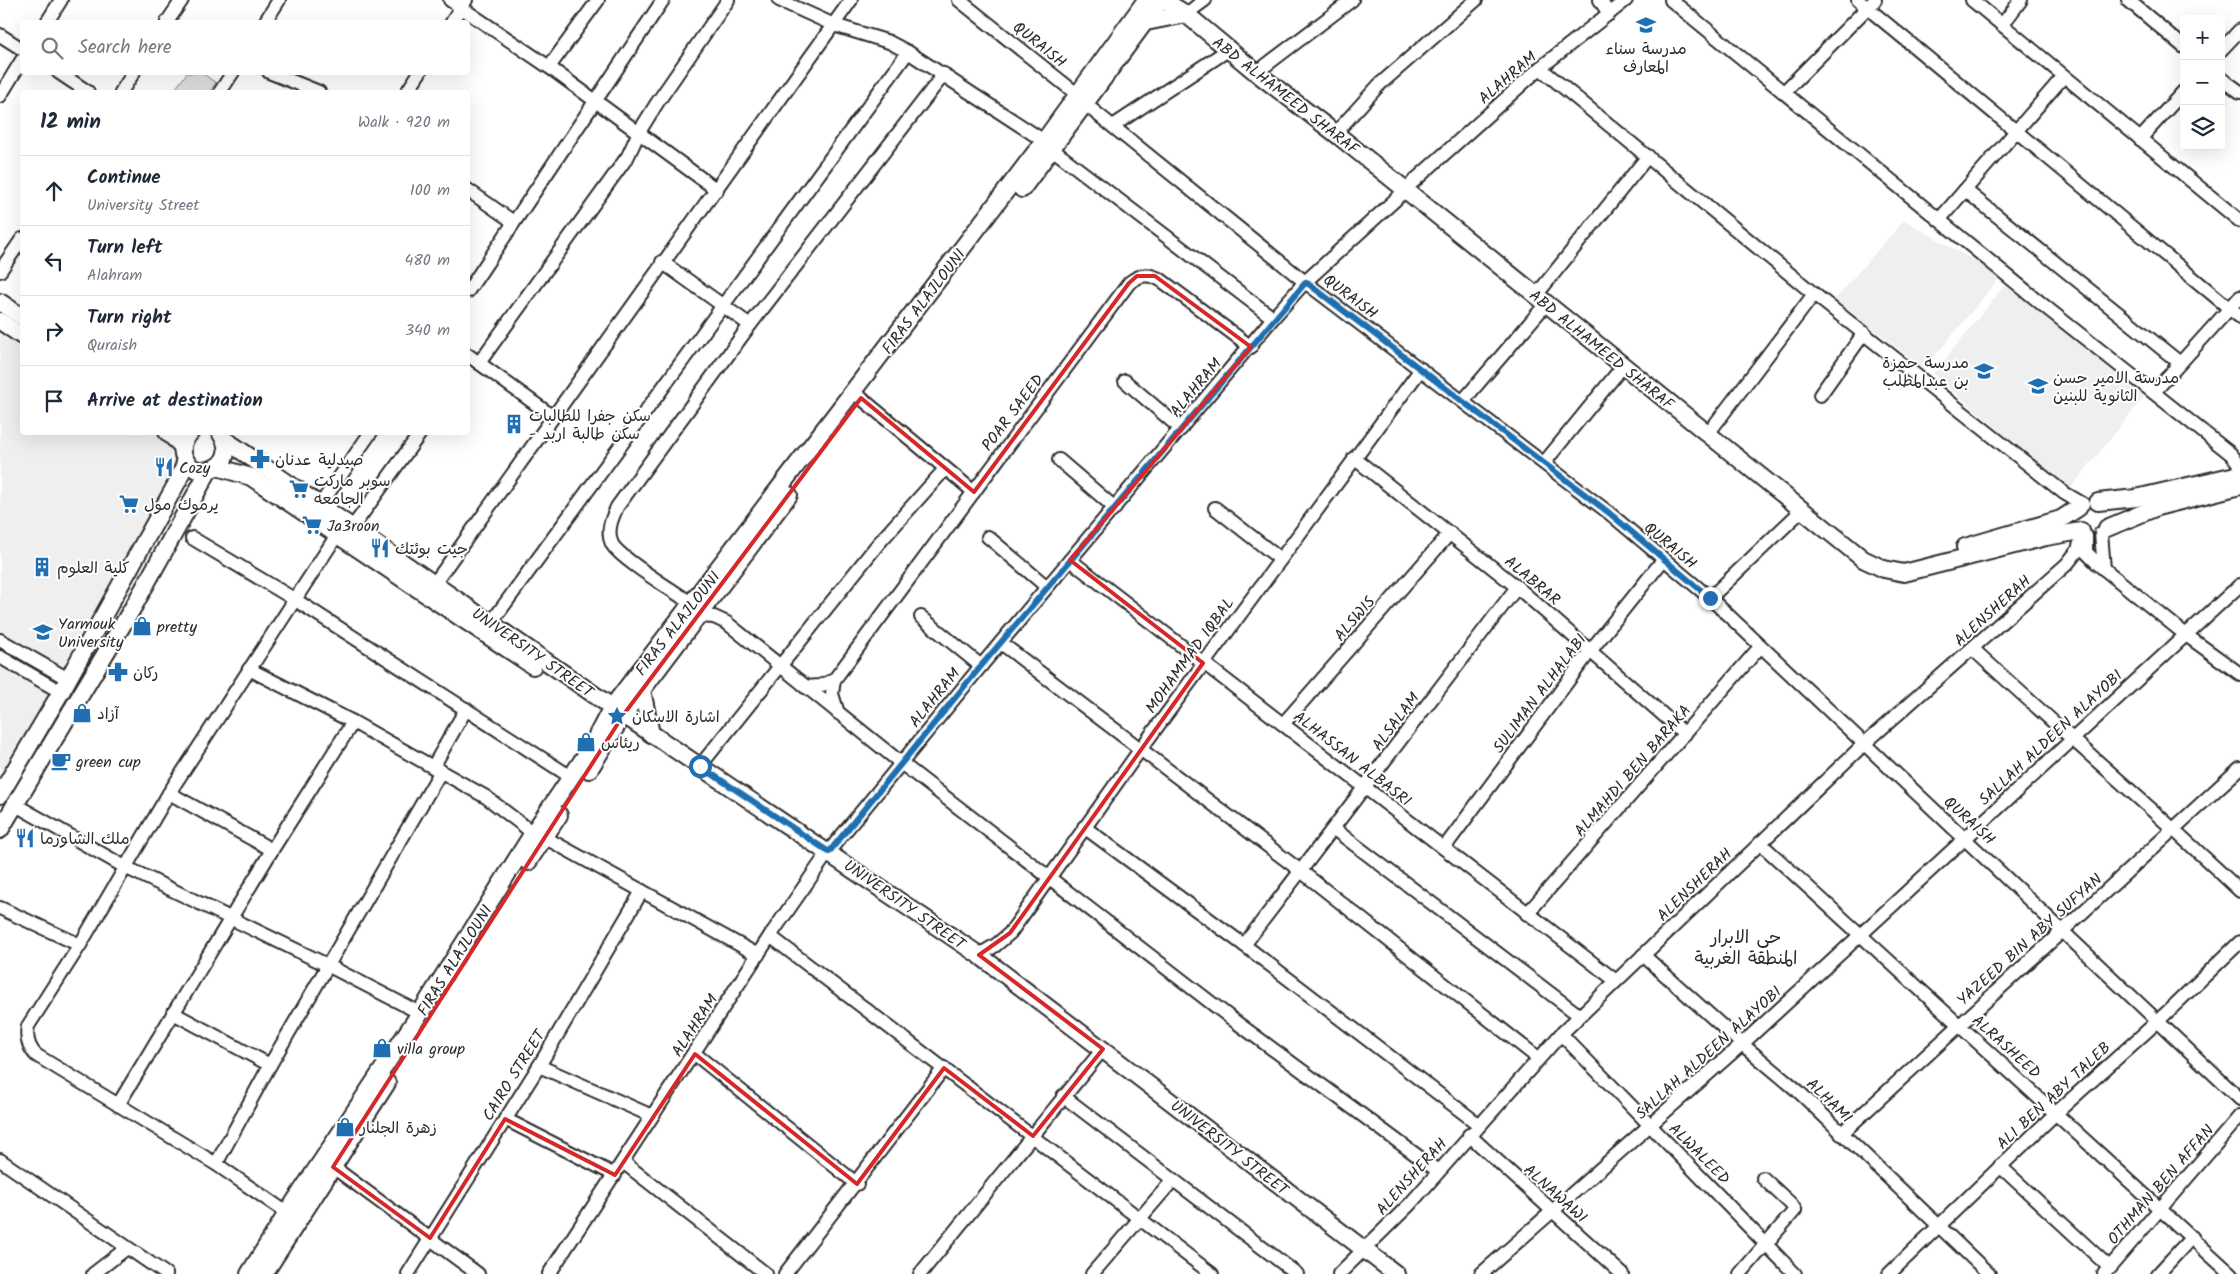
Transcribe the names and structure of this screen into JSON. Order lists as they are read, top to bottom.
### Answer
{
  "streets": {
    "main road": ["ABD ALHAMEED SHARAF", "FIRAS ALAJLOUNI", "UNIVERSITY STREET"],
    "street": [
      "QURAISH",
      "ALAHRAM",
      "POAR SAEED",
      "ALABRAR",
      "ALENSHERAH",
      "ALSWIS",
      "MOHAMMAD IQBAL",
      "SULIMAN ALHALABI",
      "ALSALAM",
      "SALLAH ALDEEN ALAYOBI",
      "ALHASSAN ALBASRI",
      "ALMAHDI BEN BARAKA",
      "YAZEED BIN ABY SUFYAN",
      "ALRASHEED",
      "CAIRO STREET",
      "ALI BEN ABY TALEB",
      "ALHAMI",
      "ALWALEED",
      "OTHMAN BEN AFFAN",
      "ALNAWAWI"
    ]
  },
  "crossings": [
    ["QURAISH", "ALAHRAM"],
    ["QURAISH", "FIRAS ALAJLOUNI"],
    ["QURAISH", "ALENSHERAH"],
    ["QURAISH", "MOHAMMAD IQBAL"],
    ["QURAISH", "SULIMAN ALHALABI"],
    ["QURAISH", "SALLAH ALDEEN ALAYOBI"],
    ["QURAISH", "ALMAHDI BEN BARAKA"],
    ["QURAISH", "YAZEED BIN ABY SUFYAN"],
    ["QURAISH", "ALI BEN ABY TALEB"],
    ["ALAHRAM", "ABD ALHAMEED SHARAF"],
    ["ALAHRAM", "POAR SAEED"],
    ["ALAHRAM", "UNIVERSITY STREET"],
    ["ALAHRAM", "ALHASSAN ALBASRI"],
    ["ABD ALHAMEED SHARAF", "FIRAS ALAJLOUNI"],
    ["ABD ALHAMEED SHARAF", "ALENSHERAH"],
    ["FIRAS ALAJLOUNI", "UNIVERSITY STREET"],
    ["ALABRAR", "ALSWIS"],
    ["ALABRAR", "MOHAMMAD IQBAL"],
    ["ALABRAR", "SULIMAN ALHALABI"],
    ["ALABRAR", "ALSALAM"],
    ["ALABRAR", "ALMAHDI BEN BARAKA"],
    ["ALENSHERAH", "UNIVERSITY STREET"],
    ["ALENSHERAH", "ALHASSAN ALBASRI"],
    ["ALENSHERAH", "ALRASHEED"],
    ["ALENSHERAH", "ALHAMI"],
    ["ALENSHERAH", "ALWALEED"],
    ["ALENSHERAH", "ALNAWAWI"],
    ["ALSWIS", "ALHASSAN ALBASRI"],
    ["UNIVERSITY STREET", "MOHAMMAD IQBAL"],
    ["MOHAMMAD IQBAL", "ALHASSAN ALBASRI"],
    ["SULIMAN ALHALABI", "ALHASSAN ALBASRI"],
    ["ALSALAM", "ALHASSAN ALBASRI"],
    ["SALLAH ALDEEN ALAYOBI", "ALRASHEED"],
    ["SALLAH ALDEEN ALAYOBI", "ALHAMI"],
    ["SALLAH ALDEEN ALAYOBI", "ALWALEED"],
    ["SALLAH ALDEEN ALAYOBI", "ALNAWAWI"],
    ["ALHASSAN ALBASRI", "ALMAHDI BEN BARAKA"],
    ["YAZEED BIN ABY SUFYAN", "ALRASHEED"],
    ["YAZEED BIN ABY SUFYAN", "ALHAMI"],
    ["ALRASHEED", "ALI BEN ABY TALEB"],
    ["ALRASHEED", "OTHMAN BEN AFFAN"],
    ["ALI BEN ABY TALEB", "ALHAMI"]
  ],
  "districts": ["حي الابرار المنطقة الغربية"],
  "places": {
    "school or university": [
      "مدرسة سناء المعارف",
      "مدرسة حمزة بن عبدالمطلب",
      "مدرسة الامير حسن الثانوية للبنين",
      "Yarmouk University"
    ],
    "building": ["سكن جفرا للطالبات - سكن طالبة اربد", "كلية العلوم"],
    "pharmacy": ["صيدلية عدنان", "ركان"],
    "restaurant": ["Cozy", "جيت بوئتك", "ملك الشاورما"],
    "supermarket": ["سوبر ماركت الجامعه", "يرموك مول", "Ja3roon"],
    "shop": [
      "pretty",
      "آزاد",
      "ريئاس",
      "villa group",
      "زهرة الجلنار"
    ],
    "place": ["اشارة الاسكان"],
    "cafe": ["green cup"]
  },
  "page": {
    "map_buttons": ["+", "−"],
    "search": "Search here",
    "heading": ["12 min", "Walk · 920 m"],
    "list": [
      ["Continue", "University Street", "100 m"],
      ["Turn left", "Alahram", "480 m"],
      ["Turn right", "Quraish", "340 m"],
      "Arrive at destination"
    ]
  }
}
